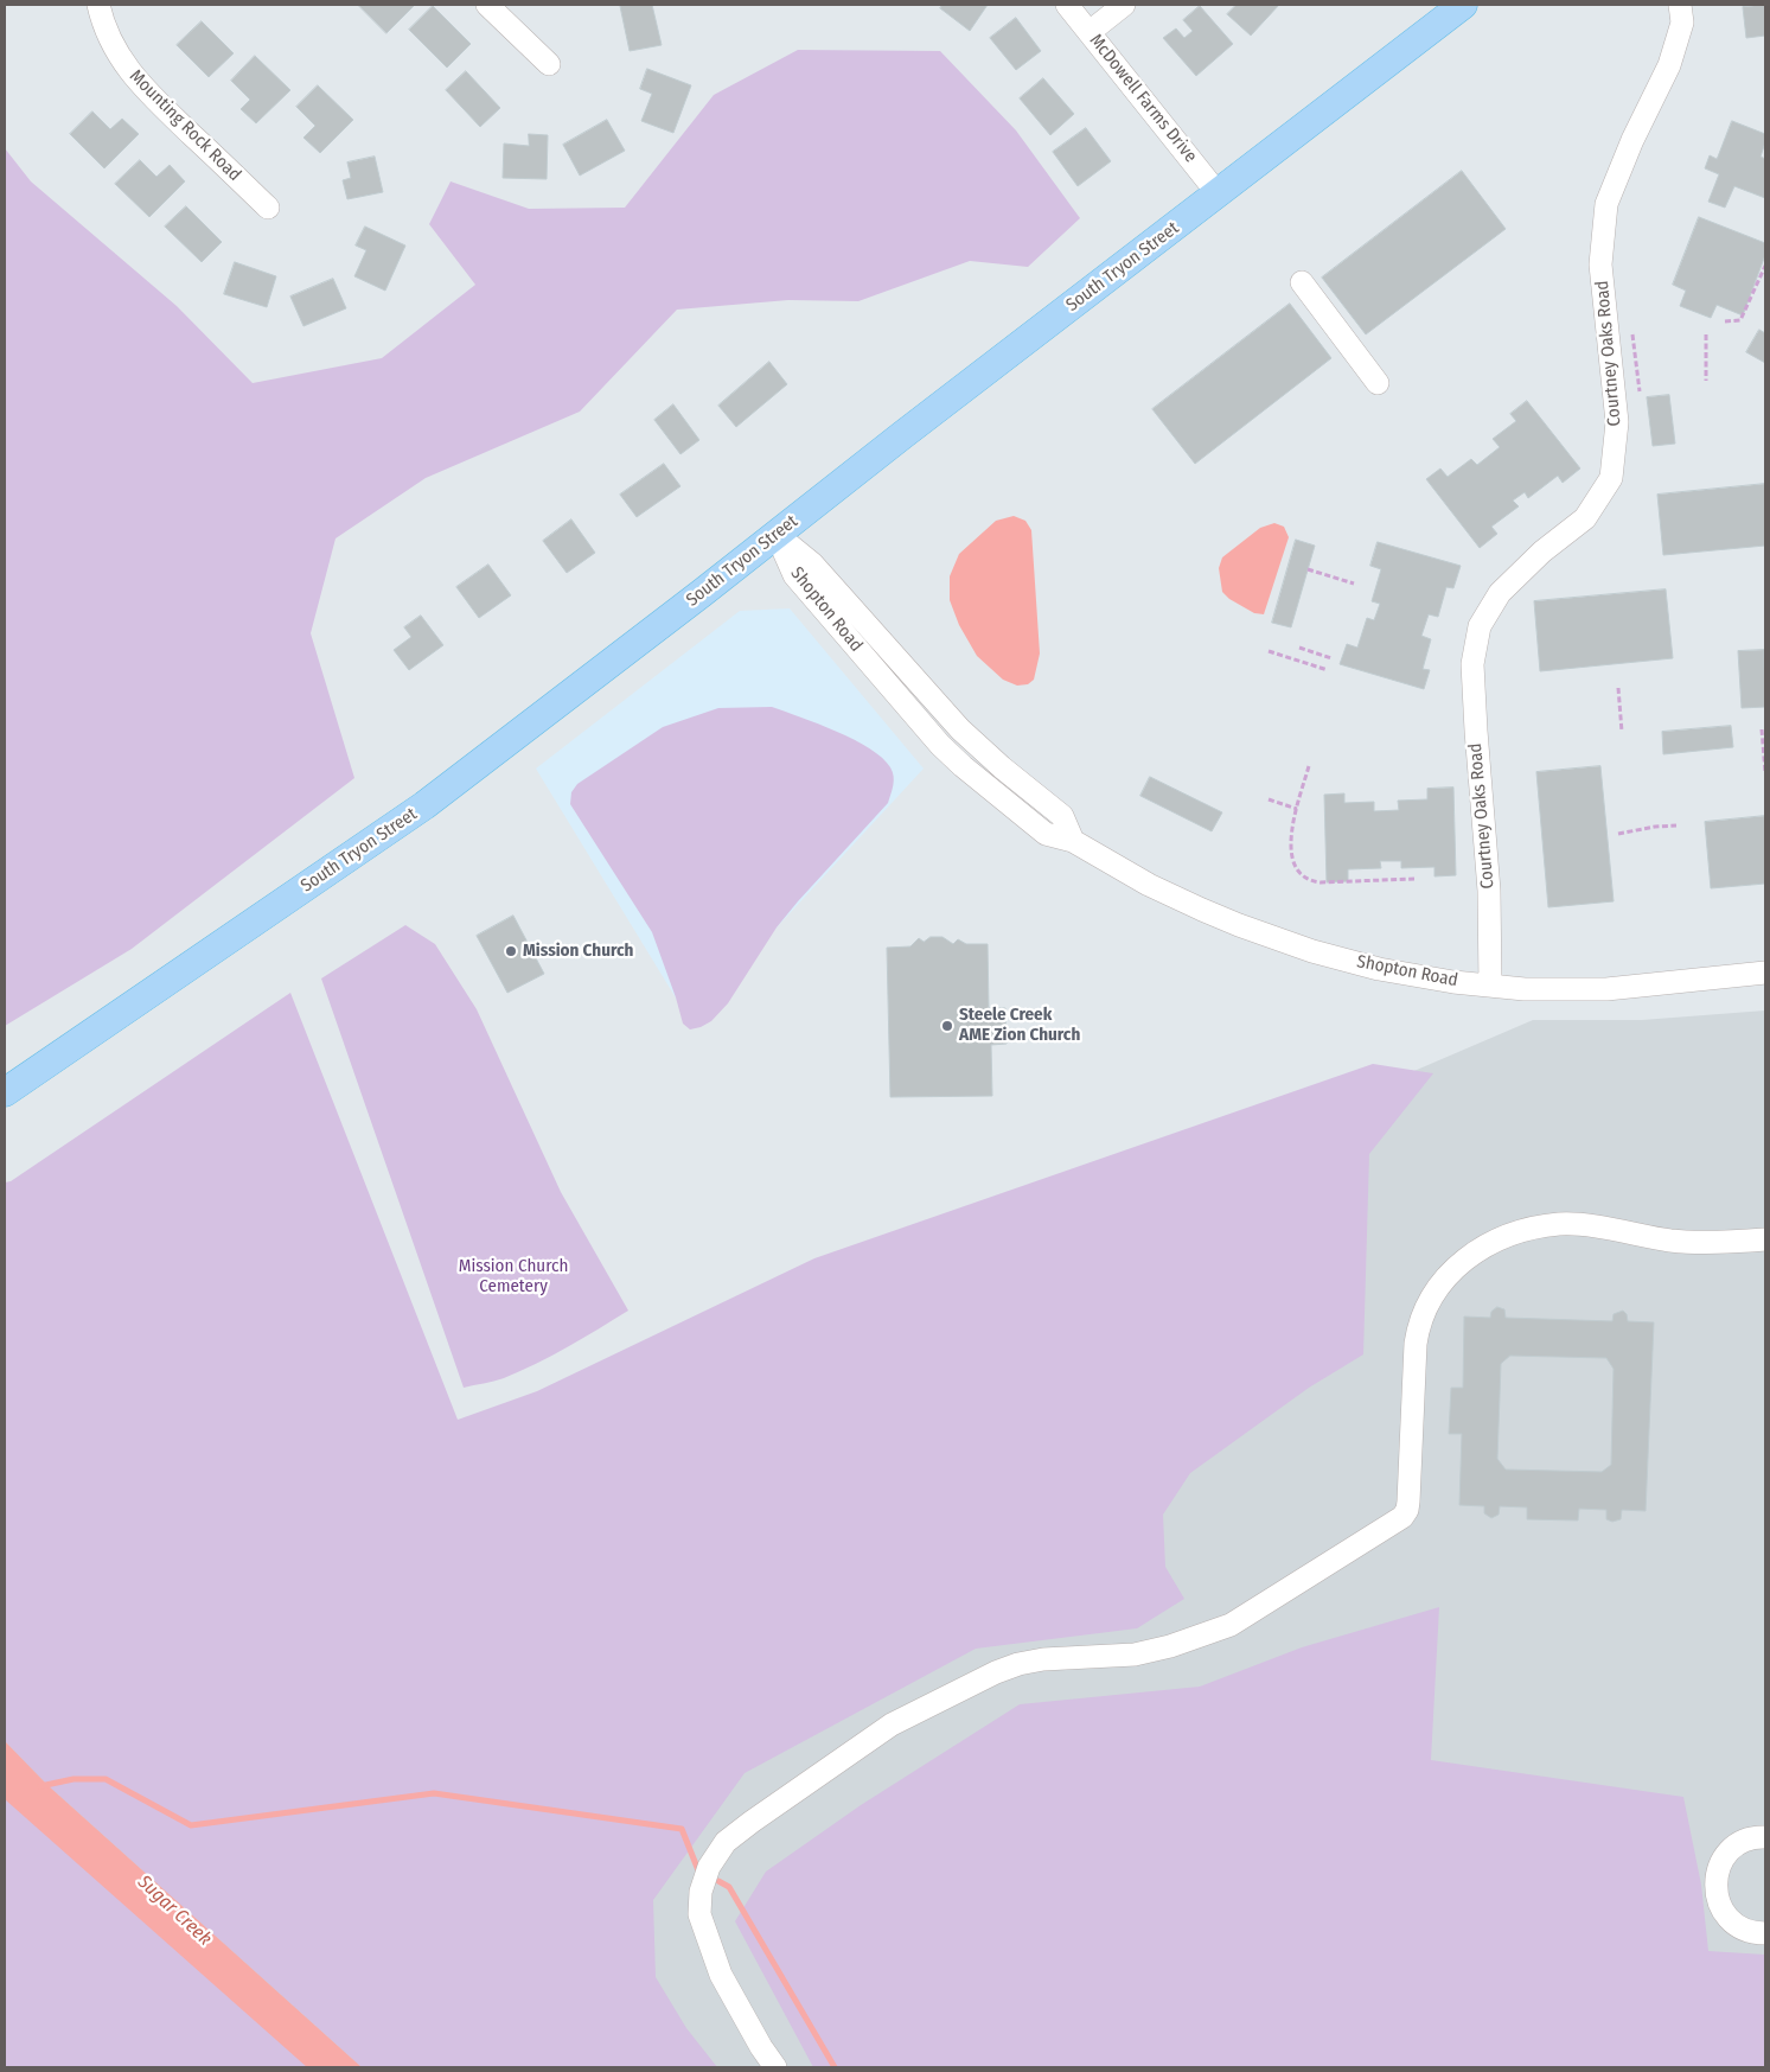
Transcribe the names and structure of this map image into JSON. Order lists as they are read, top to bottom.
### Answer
{
  "streets": {
    "main road": ["South Tryon Street"],
    "street": [
      "McDowell Farms Drive",
      "Mounting Rock Road",
      "Courtney Oaks Road",
      "Shopton Road"
    ]
  },
  "crossings": [
    ["McDowell Farms Drive", "South Tryon Street"],
    ["South Tryon Street", "Shopton Road"],
    ["Courtney Oaks Road", "Shopton Road"]
  ],
  "water": ["Sugar Creek"],
  "parks": ["Mission Church Cemetery"],
  "places": ["Mission Church", "Steele Creek AME Zion Church"]
}
